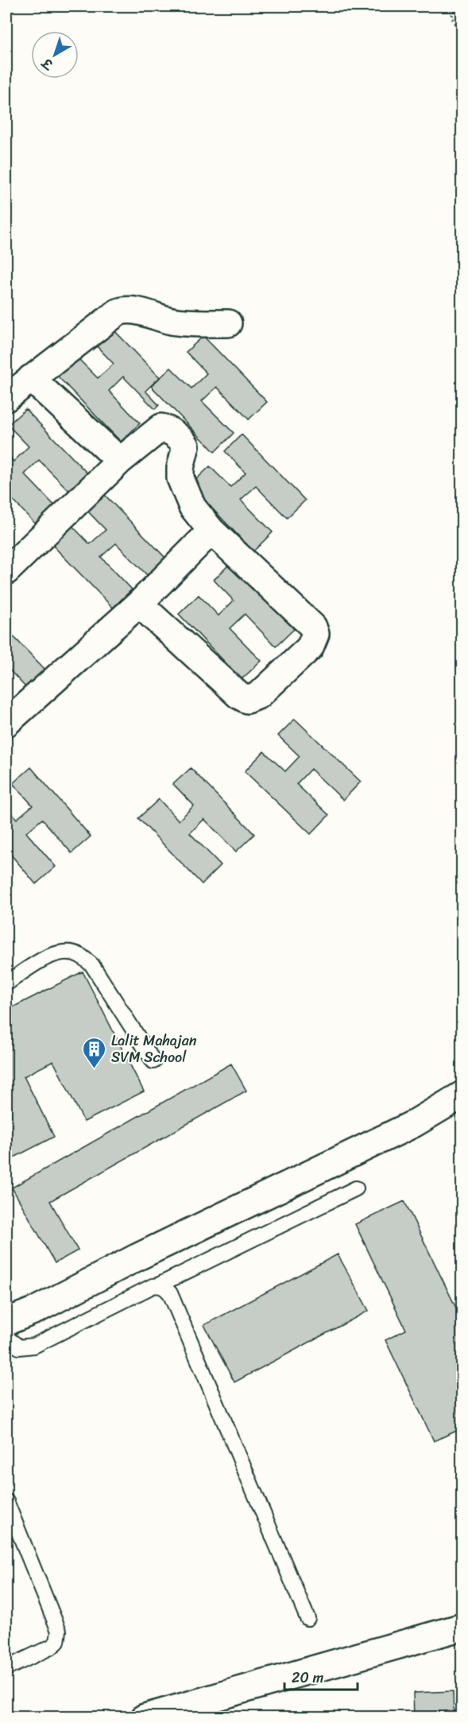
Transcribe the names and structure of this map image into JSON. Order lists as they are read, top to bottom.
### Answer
{
  "places": {
    "building": ["Lalit Mahajan SVM School"]
  },
  "scale_bar": "20 m",
  "north": "bottom left"
}
